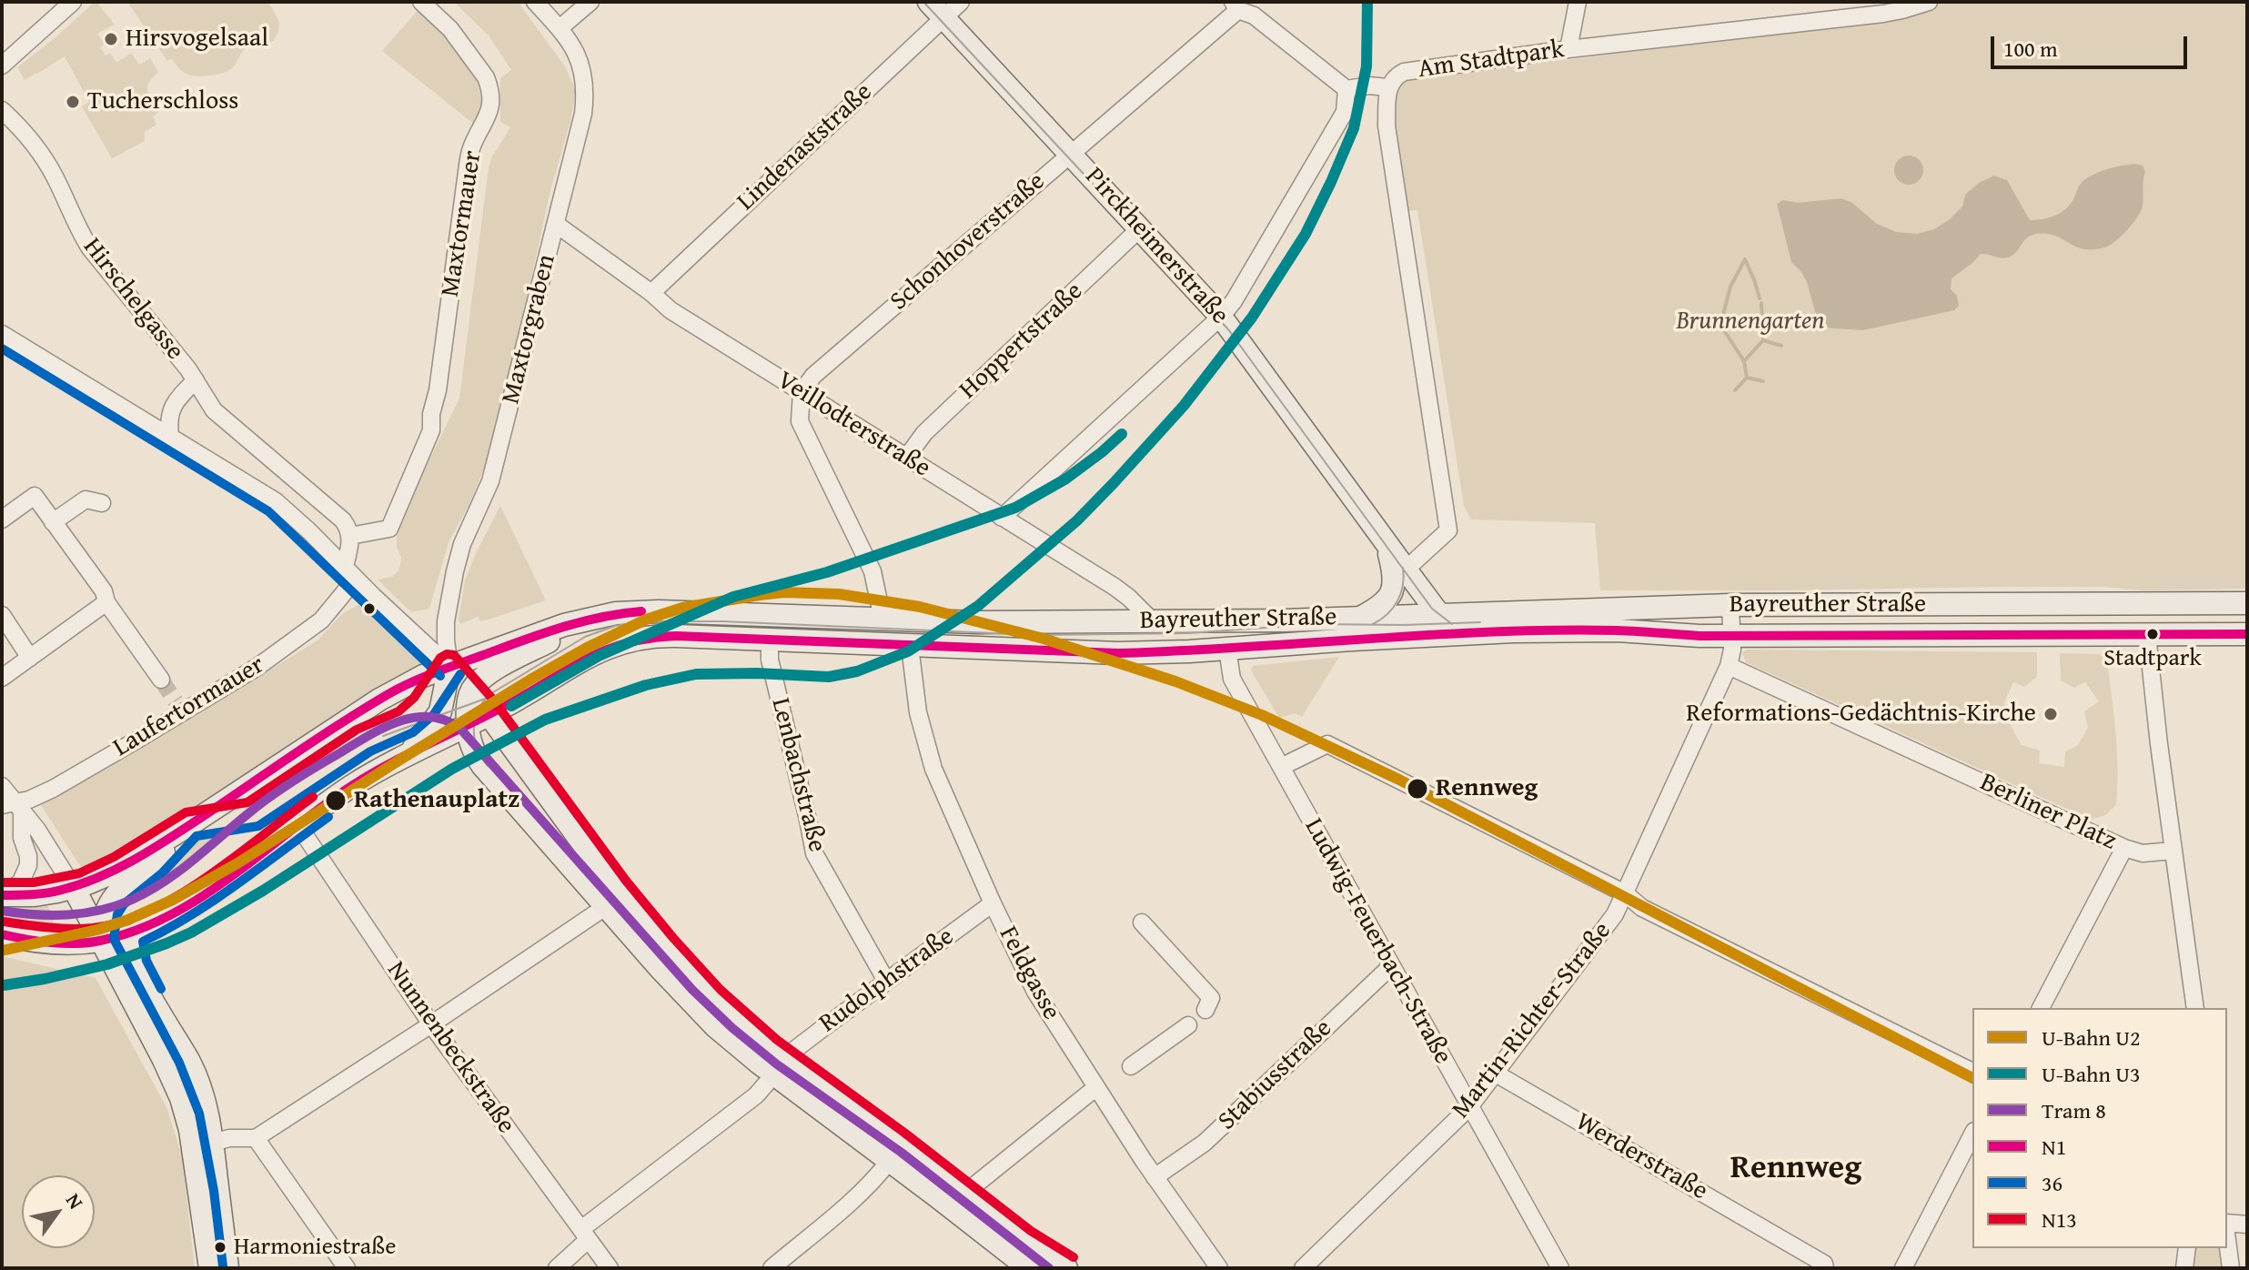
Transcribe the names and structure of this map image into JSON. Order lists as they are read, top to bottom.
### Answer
{
  "streets": {
    "main road": ["Pirckheimerstraße", "Bayreuther Straße"],
    "street": [
      "Am Stadtpark",
      "Lindenaststraße",
      "Maxtormauer",
      "Schonhoverstraße",
      "Hirschelgasse",
      "Maxtorgraben",
      "Hoppertstraße",
      "Veillodterstraße",
      "Laufertormauer",
      "Lenbachstraße",
      "Berliner Platz",
      "Ludwig-Feuerbach-Straße",
      "Feldgasse",
      "Rudolphstraße",
      "Martin-Richter-Straße",
      "Nunnenbeckstraße",
      "Stabiusstraße",
      "Werderstraße"
    ]
  },
  "crossings": [
    ["Am Stadtpark", "Pirckheimerstraße"],
    ["Lindenaststraße", "Pirckheimerstraße"],
    ["Lindenaststraße", "Veillodterstraße"],
    ["Maxtormauer", "Hirschelgasse"],
    ["Schonhoverstraße", "Pirckheimerstraße"],
    ["Schonhoverstraße", "Veillodterstraße"],
    ["Pirckheimerstraße", "Hoppertstraße"],
    ["Pirckheimerstraße", "Bayreuther Straße"],
    ["Maxtorgraben", "Veillodterstraße"],
    ["Maxtorgraben", "Bayreuther Straße"],
    ["Hoppertstraße", "Veillodterstraße"],
    ["Veillodterstraße", "Bayreuther Straße"],
    ["Bayreuther Straße", "Lenbachstraße"],
    ["Bayreuther Straße", "Ludwig-Feuerbach-Straße"],
    ["Bayreuther Straße", "Feldgasse"],
    ["Bayreuther Straße", "Martin-Richter-Straße"],
    ["Lenbachstraße", "Rudolphstraße"],
    ["Berliner Platz", "Martin-Richter-Straße"],
    ["Ludwig-Feuerbach-Straße", "Martin-Richter-Straße"],
    ["Ludwig-Feuerbach-Straße", "Stabiusstraße"],
    ["Feldgasse", "Rudolphstraße"],
    ["Feldgasse", "Stabiusstraße"],
    ["Rudolphstraße", "Nunnenbeckstraße"],
    ["Martin-Richter-Straße", "Werderstraße"]
  ],
  "districts": ["Rennweg"],
  "parks": ["Brunnengarten"],
  "places": [
    "Hirsvogelsaal",
    "Tucherschloss",
    "Stadtpark",
    "Reformations-Gedächtnis-Kirche",
    "Rennweg",
    "Rathenauplatz",
    "Harmoniestraße"
  ],
  "lines": [
    "metro line U3",
    "transit line 36",
    "metro line U2",
    "transit line N1",
    "transit line N13",
    "tram line 8"
  ],
  "legend": [
    "U-Bahn U2",
    "U-Bahn U3",
    "Tram 8",
    "N1",
    "36",
    "N13"
  ],
  "scale_bar": "100 m",
  "north": "top right"
}
